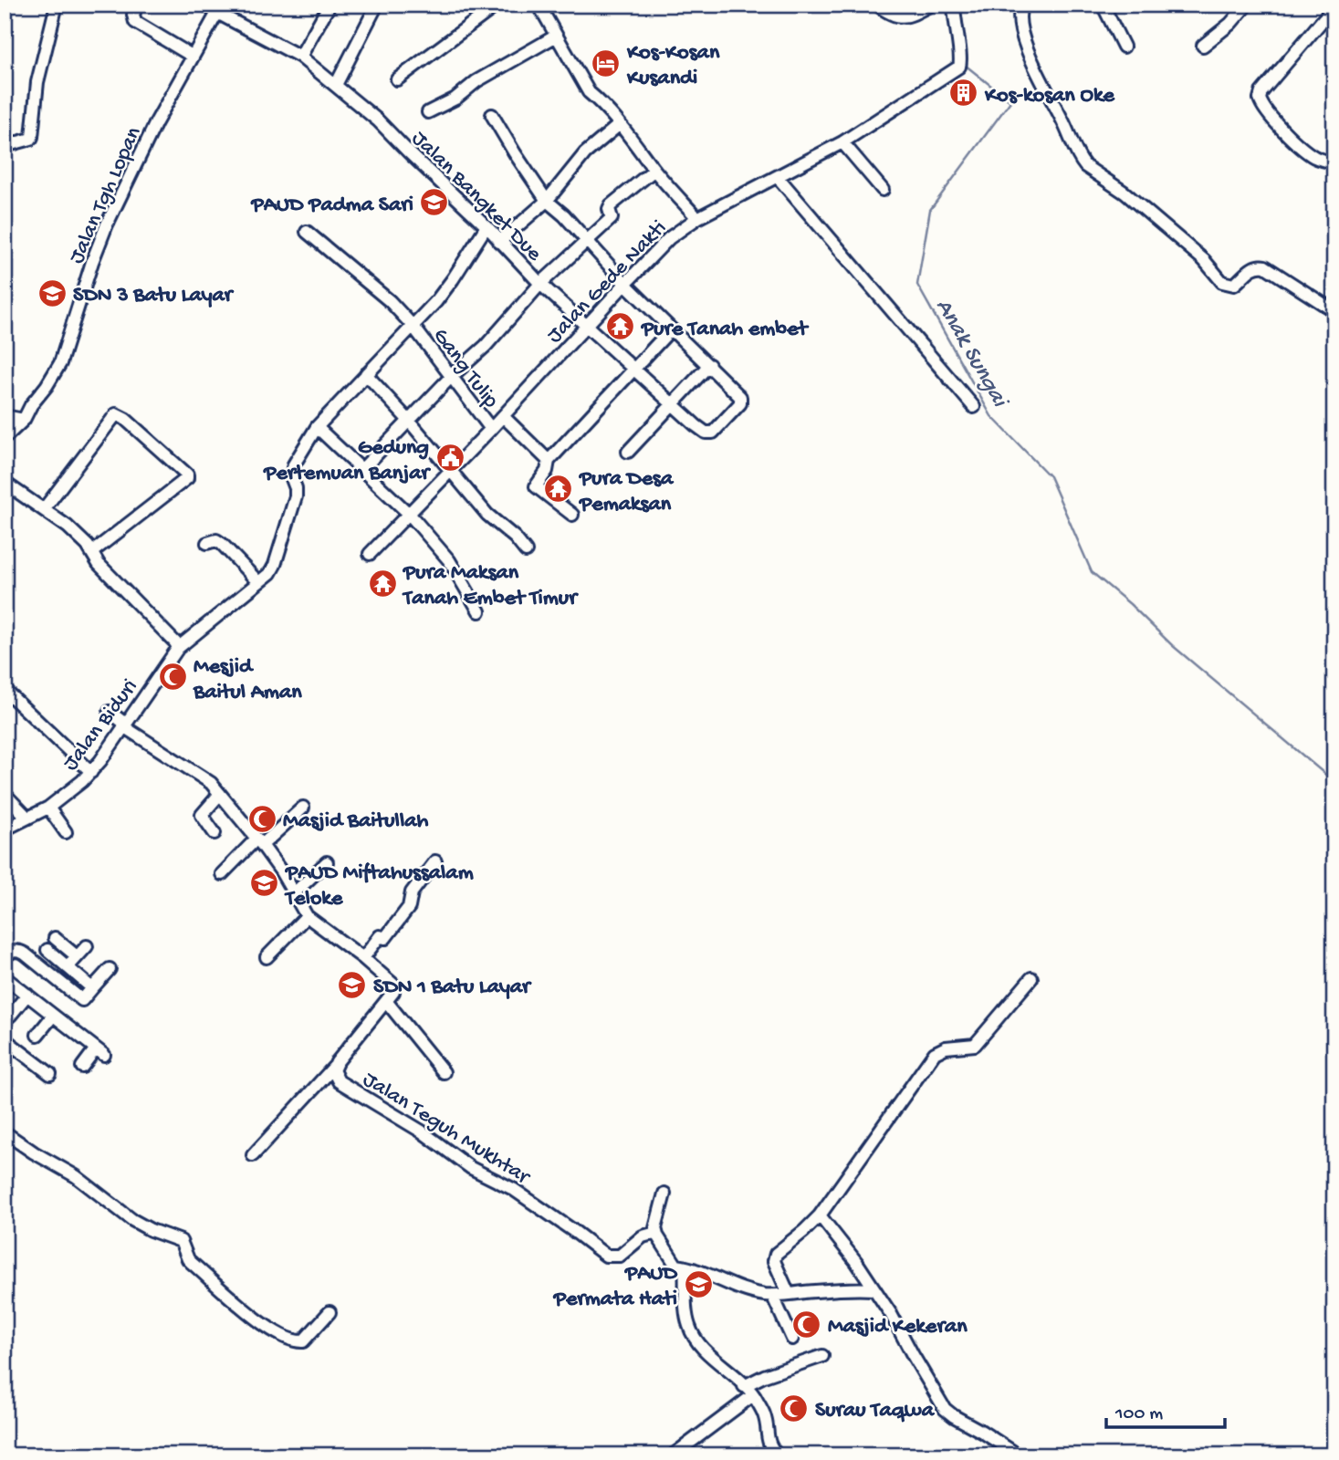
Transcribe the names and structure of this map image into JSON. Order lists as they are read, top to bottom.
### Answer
{
  "streets": {
    "street": [
      "Jalan Tgh Lopan",
      "Jalan Bangket Due",
      "Jalan Gede Nakti",
      "Gang Tulip",
      "Jalan Biduri",
      "Jalan Teguh Mukhtar"
    ]
  },
  "crossings": [
    ["Jalan Tgh Lopan", "Jalan Bangket Due"],
    ["Jalan Bangket Due", "Jalan Gede Nakti"],
    ["Jalan Bangket Due", "Jalan Biduri"],
    ["Jalan Gede Nakti", "Gang Tulip"],
    ["Gang Tulip", "Jalan Biduri"]
  ],
  "water": ["Anak Sungai"],
  "places": {
    "hotel": ["Kos-Kosan Kusandi"],
    "building": ["Kos-kosan Oke"],
    "school or university": [
      "PAUD Padma Sari",
      "SDN 3 Batu Layar",
      "PAUD Miftahussalam Teloke",
      "SDN 1 Batu Layar",
      "PAUD Permata Hati"
    ],
    "temple": ["Pure Tanah embet", "Pura Desa Pemaksan", "Pura Maksan Tanah Embet Timur"],
    "public building": ["Gedung Pertemuan Banjar"],
    "mosque": [
      "Mesjid Baitul Aman",
      "Masjid Baitullah",
      "Masjid Kekeran",
      "Surau Taqwa"
    ]
  },
  "scale_bar": "100 m"
}
